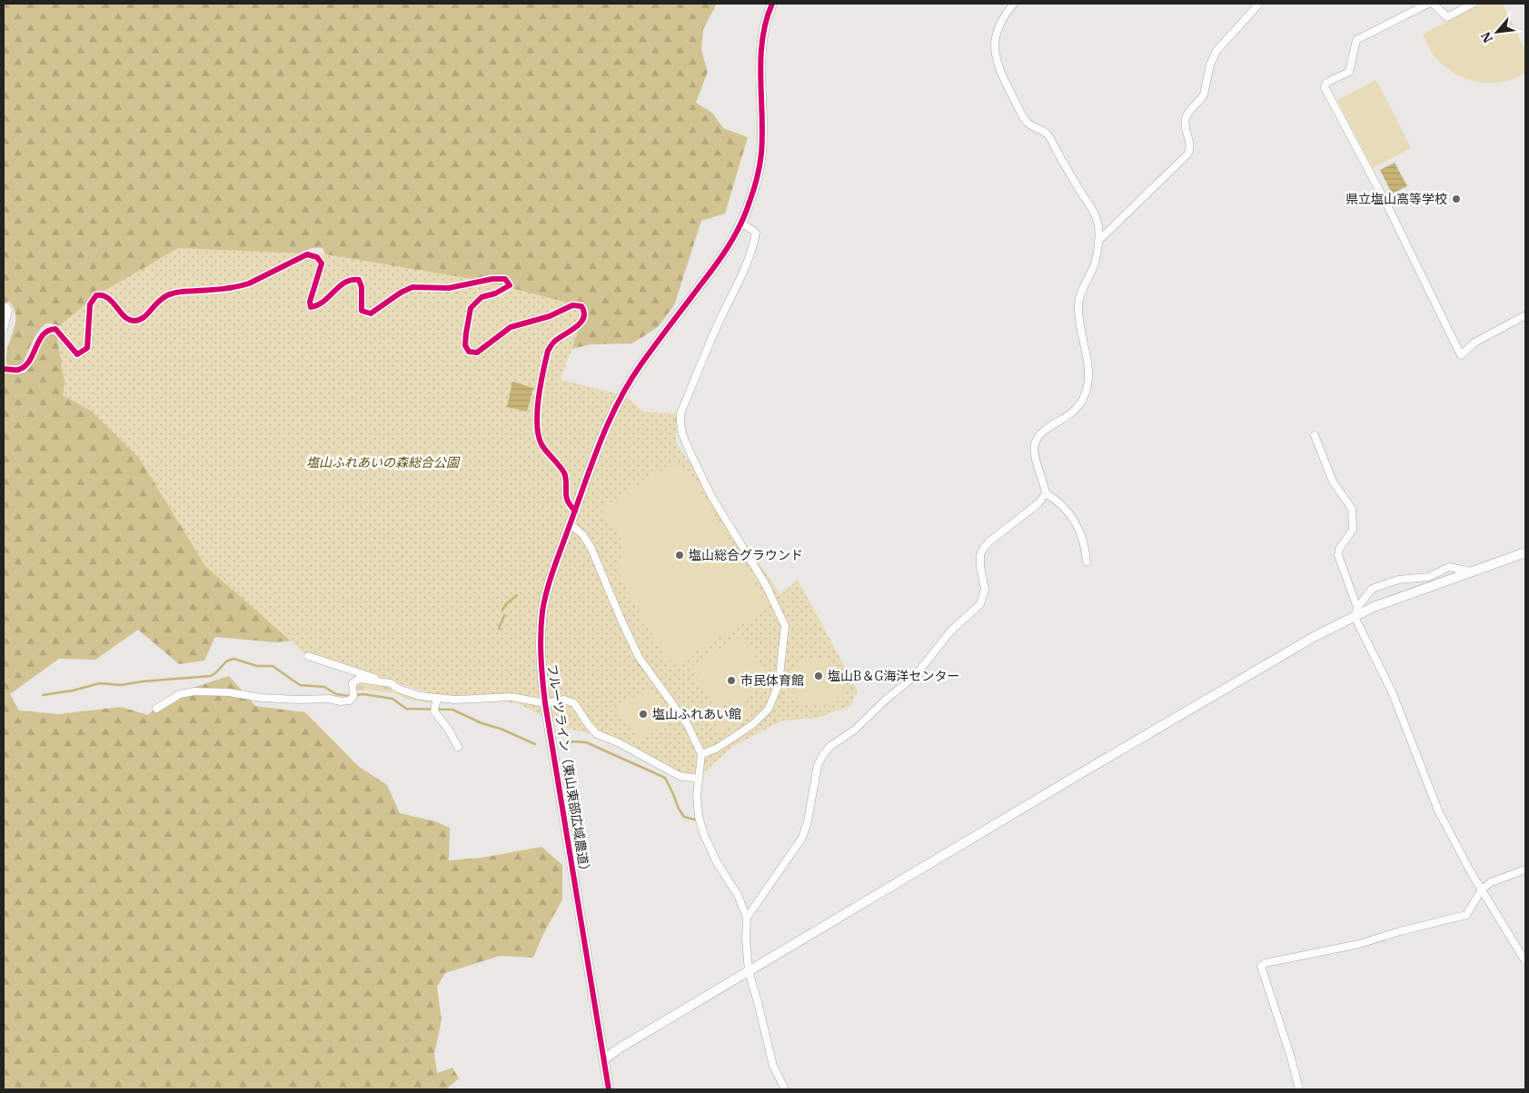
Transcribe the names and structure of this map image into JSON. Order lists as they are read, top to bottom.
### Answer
{
  "streets": {
    "street": ["フルーツライン（東山東部広域農道）"]
  },
  "parks": ["塩山ふれあいの森総合公園"],
  "places": [
    "県立塩山高等学校",
    "塩山総合グラウンド",
    "塩山B＆G海洋センター",
    "市民体育館",
    "塩山ふれあい館"
  ],
  "north": "bottom left"
}
